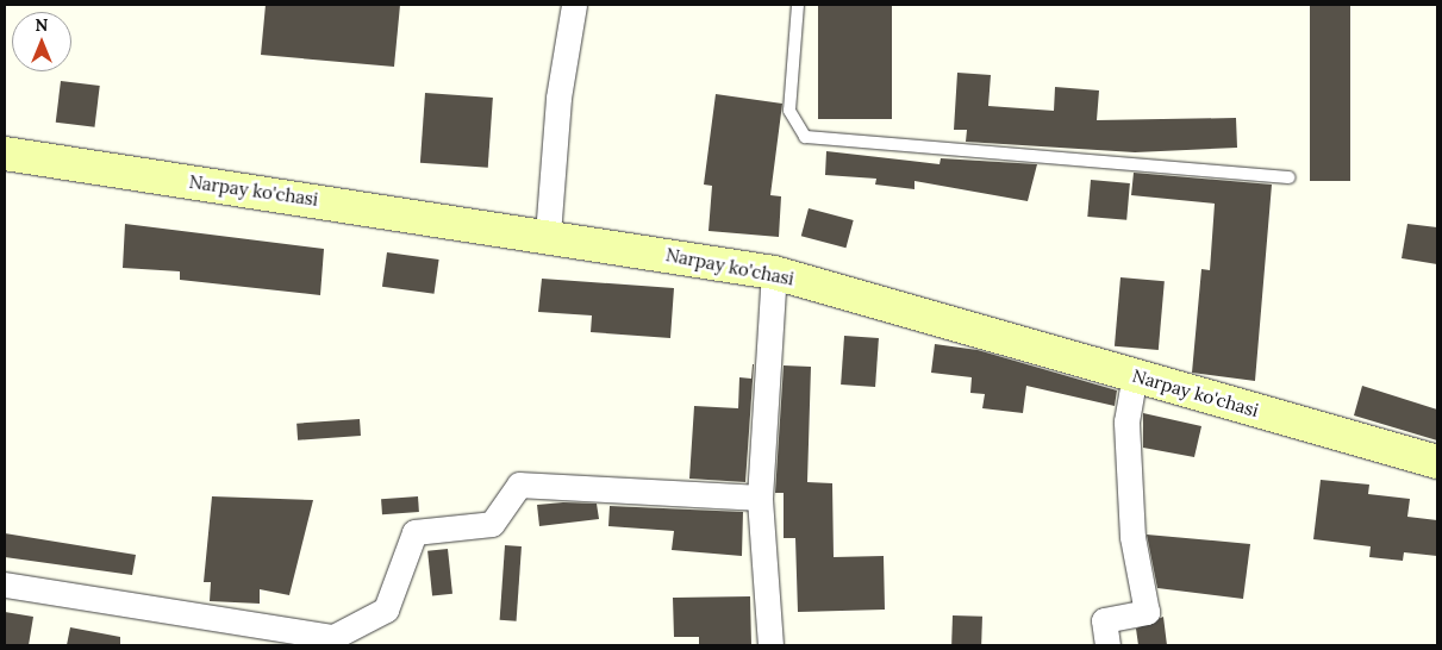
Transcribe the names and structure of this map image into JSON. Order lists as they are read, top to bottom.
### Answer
{
  "streets": {
    "main road": ["Narpay ko'chasi"]
  },
  "north": "top"
}
